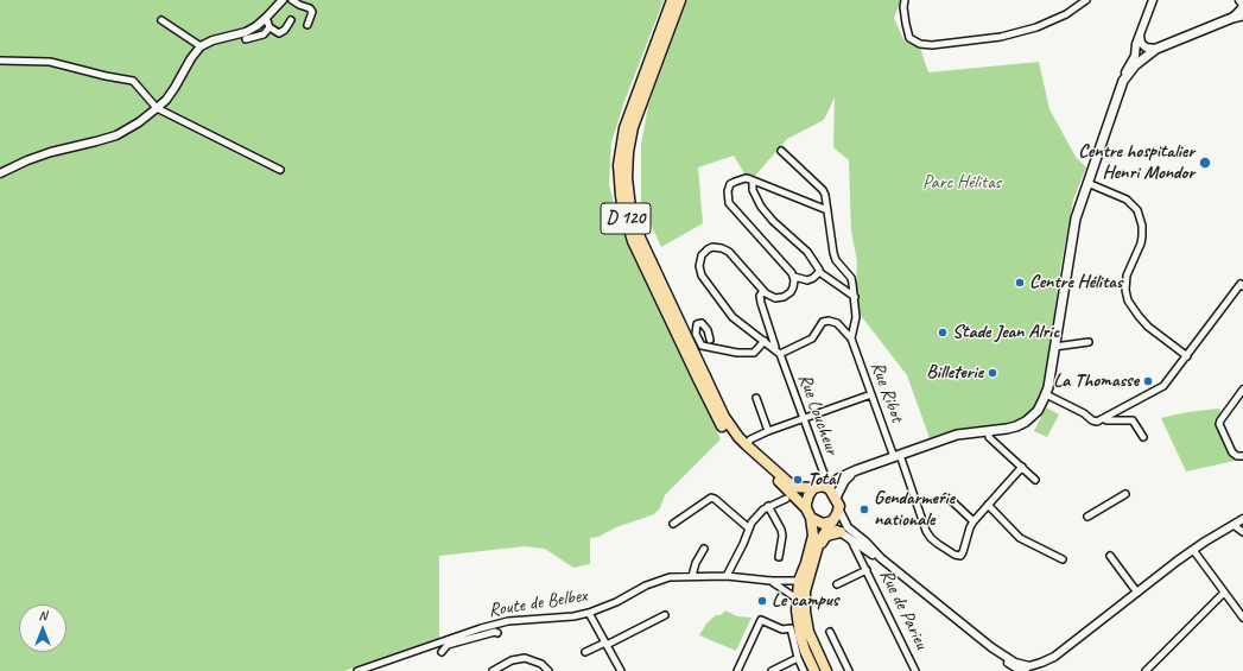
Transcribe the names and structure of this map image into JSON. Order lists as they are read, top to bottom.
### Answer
{
  "streets": {
    "main road": ["D 120"],
    "street": [
      "Rue Ribot",
      "Rue Loucheur",
      "Route de Belbex",
      "Rue de Parieu"
    ]
  },
  "crossings": [
    ["D 120", "Rue Loucheur"]
  ],
  "parks": ["Parc Hélitas"],
  "places": [
    "Centre hospitalier Henri Mondor",
    "Centre Hélitas",
    "Stade Jean Alric",
    "Billeterie",
    "La Thomasse",
    "Total",
    "Gendarmerie nationale",
    "Le campus"
  ],
  "north": "top"
}
